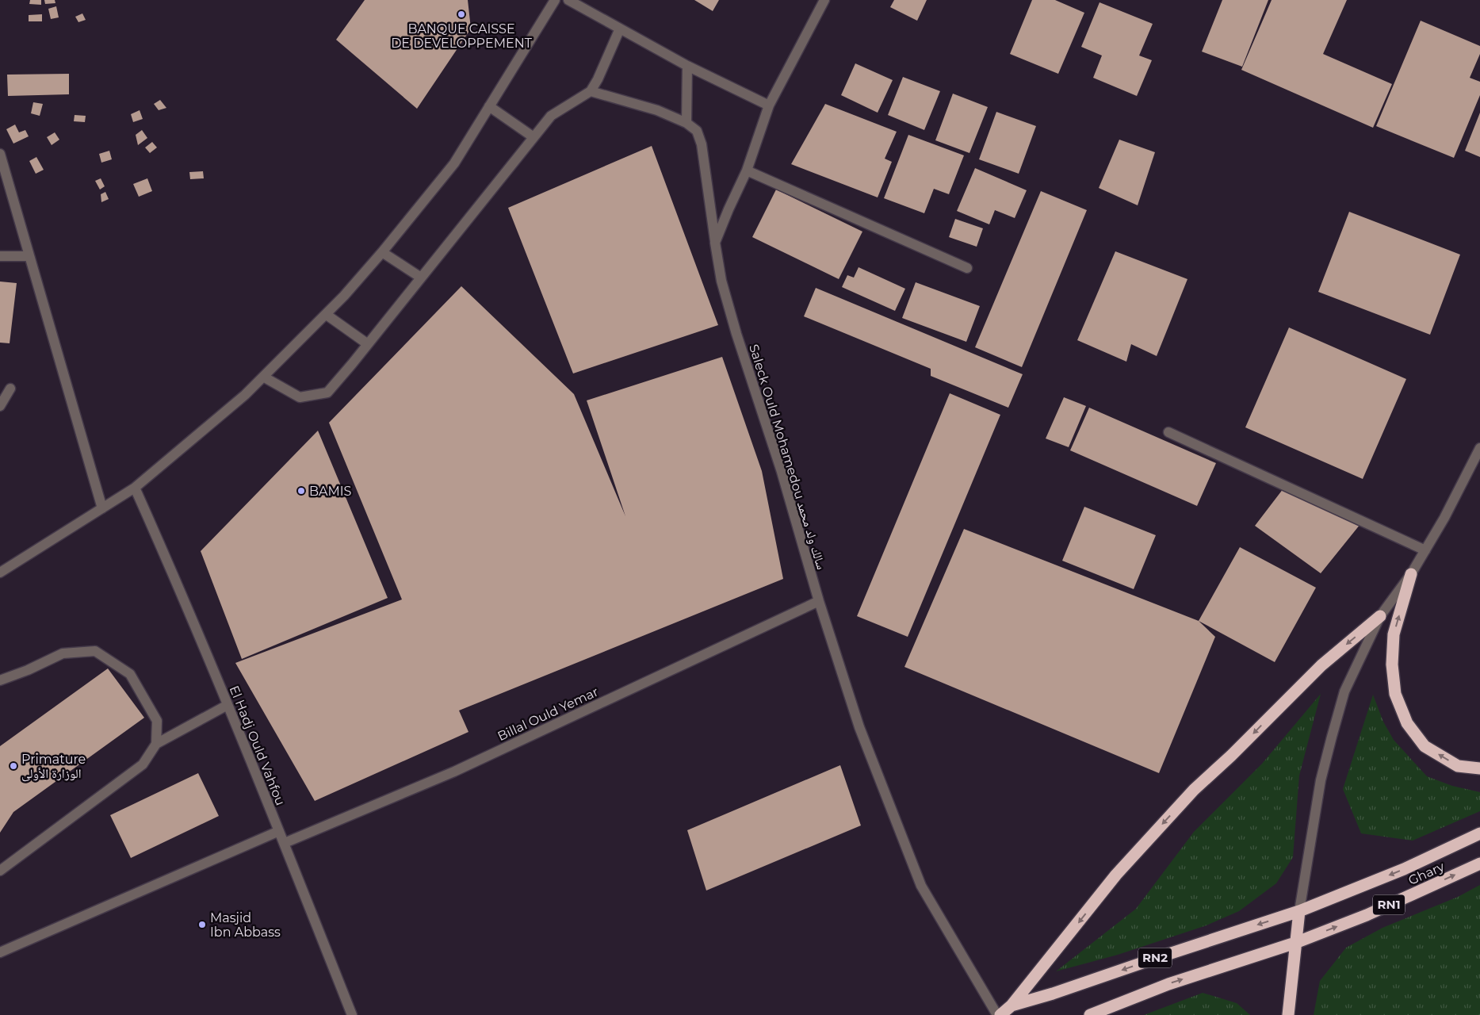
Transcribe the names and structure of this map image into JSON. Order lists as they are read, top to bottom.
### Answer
{
  "streets": {
    "highway": ["Ghary", "RN1", "RN2"],
    "street": ["Saleck Ould Mohamedou سالك ولد محمد", "Billal Ould Yemar", "El Hadj Ould Vahfou"]
  },
  "crossings": [
    ["Saleck Ould Mohamedou سالك ولد محمد", "Billal Ould Yemar"],
    ["Billal Ould Yemar", "El Hadj Ould Vahfou"],
    ["Ghary", "RN2"]
  ],
  "places": [
    "BANQUE CAISSE DE DEVELOPPEMENT",
    "BAMIS",
    "Primature الوزارة الأولى",
    "Masjid Ibn Abbass"
  ]
}
